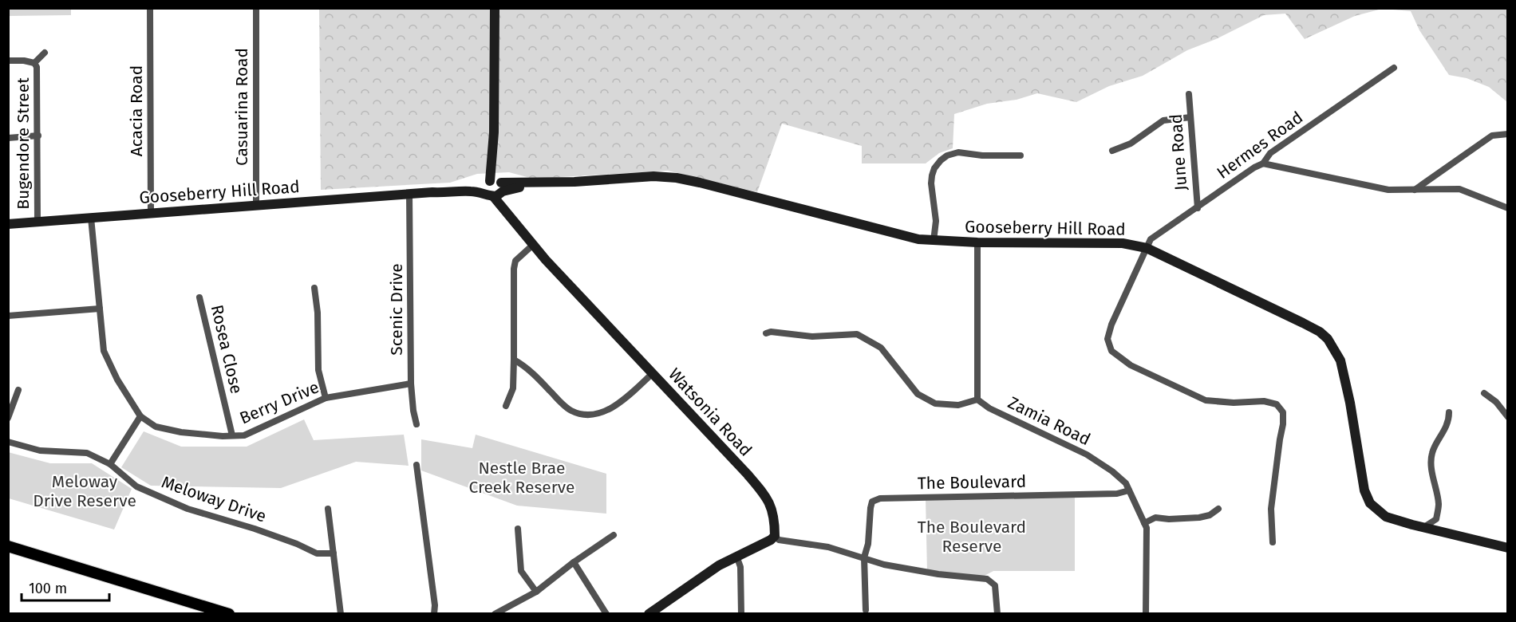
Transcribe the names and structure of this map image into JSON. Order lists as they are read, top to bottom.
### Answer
{
  "streets": {
    "street": [
      "Casuarina Road",
      "Acacia Road",
      "Bugendore Street",
      "Hermes Road",
      "June Road",
      "Gooseberry Hill Road",
      "Scenic Drive",
      "Rosea Close",
      "Berry Drive",
      "Watsonia Road",
      "Zamia Road",
      "The Boulevard",
      "Meloway Drive"
    ]
  },
  "crossings": [
    ["Casuarina Road", "Gooseberry Hill Road"],
    ["Acacia Road", "Gooseberry Hill Road"],
    ["Bugendore Street", "Gooseberry Hill Road"],
    ["Hermes Road", "June Road"],
    ["Hermes Road", "Gooseberry Hill Road"],
    ["Gooseberry Hill Road", "Scenic Drive"],
    ["Gooseberry Hill Road", "Berry Drive"],
    ["Gooseberry Hill Road", "Watsonia Road"],
    ["Scenic Drive", "Berry Drive"],
    ["Rosea Close", "Berry Drive"],
    ["Zamia Road", "The Boulevard"]
  ],
  "parks": ["Nestle Brae Creek Reserve", "Meloway Drive Reserve", "The Boulevard Reserve"],
  "scale_bar": "100 m"
}
